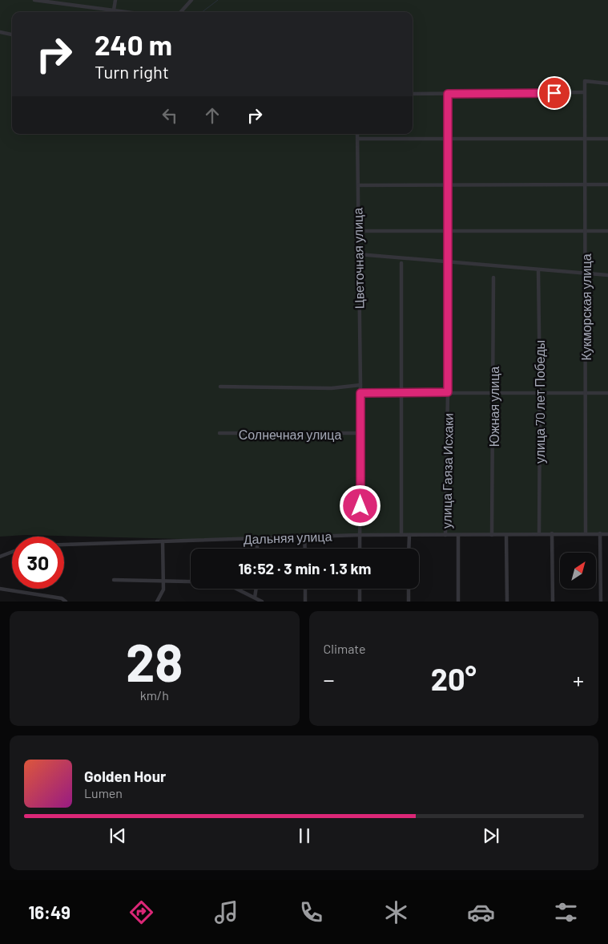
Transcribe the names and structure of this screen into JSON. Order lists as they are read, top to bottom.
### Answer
{
  "streets": {
    "street": [
      "Цветочная улица",
      "Кукморская улица",
      "улица 70 лет Победы",
      "Южная улица",
      "Солнечная улица",
      "улица Гаяза Исхаки",
      "Дальняя улица"
    ]
  },
  "crossings": [
    ["Цветочная улица", "Солнечная улица"],
    ["Цветочная улица", "Дальняя улица"],
    ["Кукморская улица", "Дальняя улица"],
    ["улица 70 лет Победы", "Дальняя улица"],
    ["Южная улица", "Дальняя улица"],
    ["улица Гаяза Исхаки", "Дальняя улица"]
  ],
  "north": "top right",
  "page": {
    "turn": ["240 m", "Turn right"],
    "limit": "30",
    "trip": "16:52 · 3 min · 1.3 km",
    "tile": [
      ["28", "km/h"],
      "Climate"
    ],
    "heat": ["−", "20°", "+"],
    "song": ["Golden Hour", "Lumen"],
    "tabs": "16:49"
  }
}
